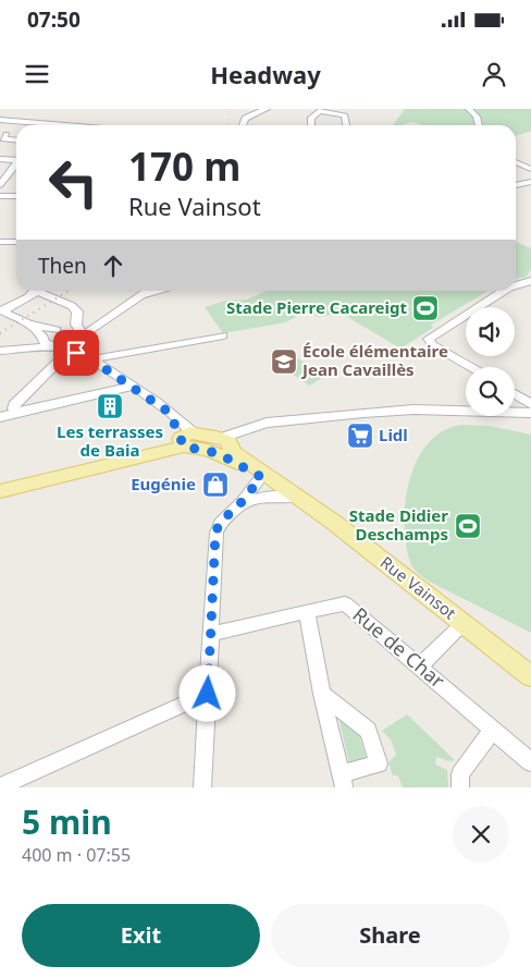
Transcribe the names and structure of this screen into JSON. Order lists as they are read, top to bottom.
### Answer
{
  "streets": {
    "main road": ["Rue Vainsot"],
    "street": ["Rue de Char"]
  },
  "places": {
    "sports": ["Stade Pierre Cacareigt", "Stade Didier Deschamps"],
    "school or university": ["École élémentaire Jean Cavaillès"],
    "building": ["Les terrasses de Baia"],
    "supermarket": ["Lidl"],
    "shop": ["Eugénie"]
  },
  "page": {
    "status": "07:50",
    "header": "Headway",
    "turn": ["170 m", "Rue Vainsot"],
    "then": "Then",
    "heading": ["5 min", "400 m · 07:55"],
    "buttons": ["Exit", "Share"]
  }
}
